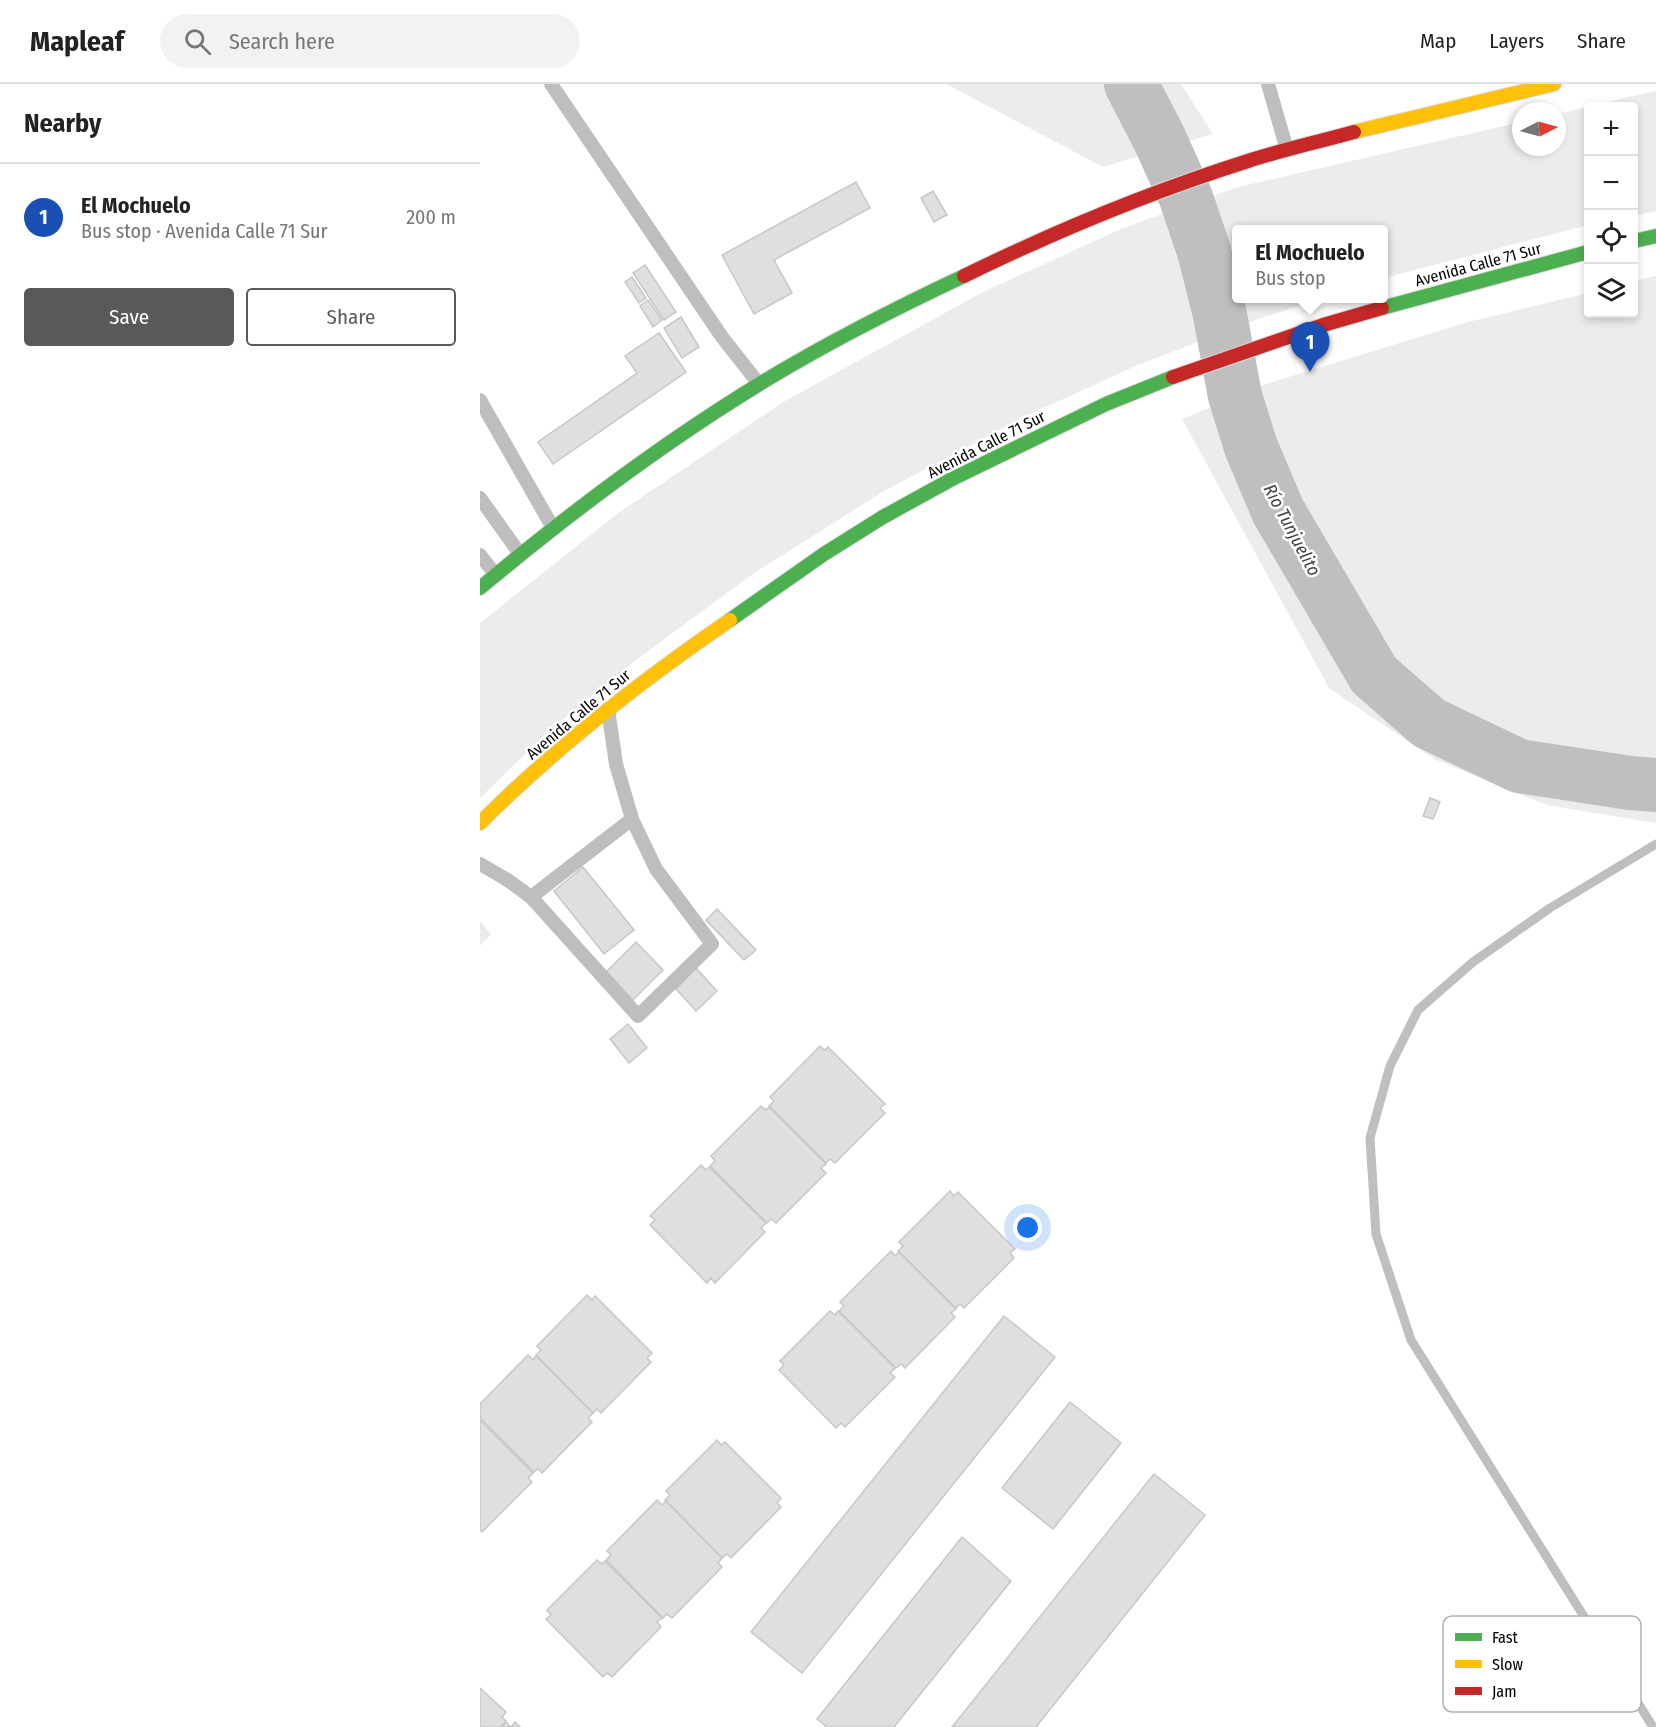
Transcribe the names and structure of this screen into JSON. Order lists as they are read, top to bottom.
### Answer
{
  "streets": {
    "highway": ["Avenida Calle 71 Sur"]
  },
  "water": ["Río Tunjuelito"],
  "legend": ["Fast", "Slow", "Jam"],
  "north": "right",
  "page": {
    "header": "Mapleaf",
    "search": "Search here",
    "nav": ["Map", "Layers", "Share"],
    "heading": "Nearby",
    "map_buttons": ["+", "−"],
    "list": [
      {
        "mark": "1",
        "name": "El Mochuelo",
        "note": "Bus stop · Avenida Calle 71 Sur",
        "value": "200 m"
      }
    ],
    "popup": ["El Mochuelo", "Bus stop"],
    "buttons": ["Save", "Share"],
    "pins": "1"
  }
}
